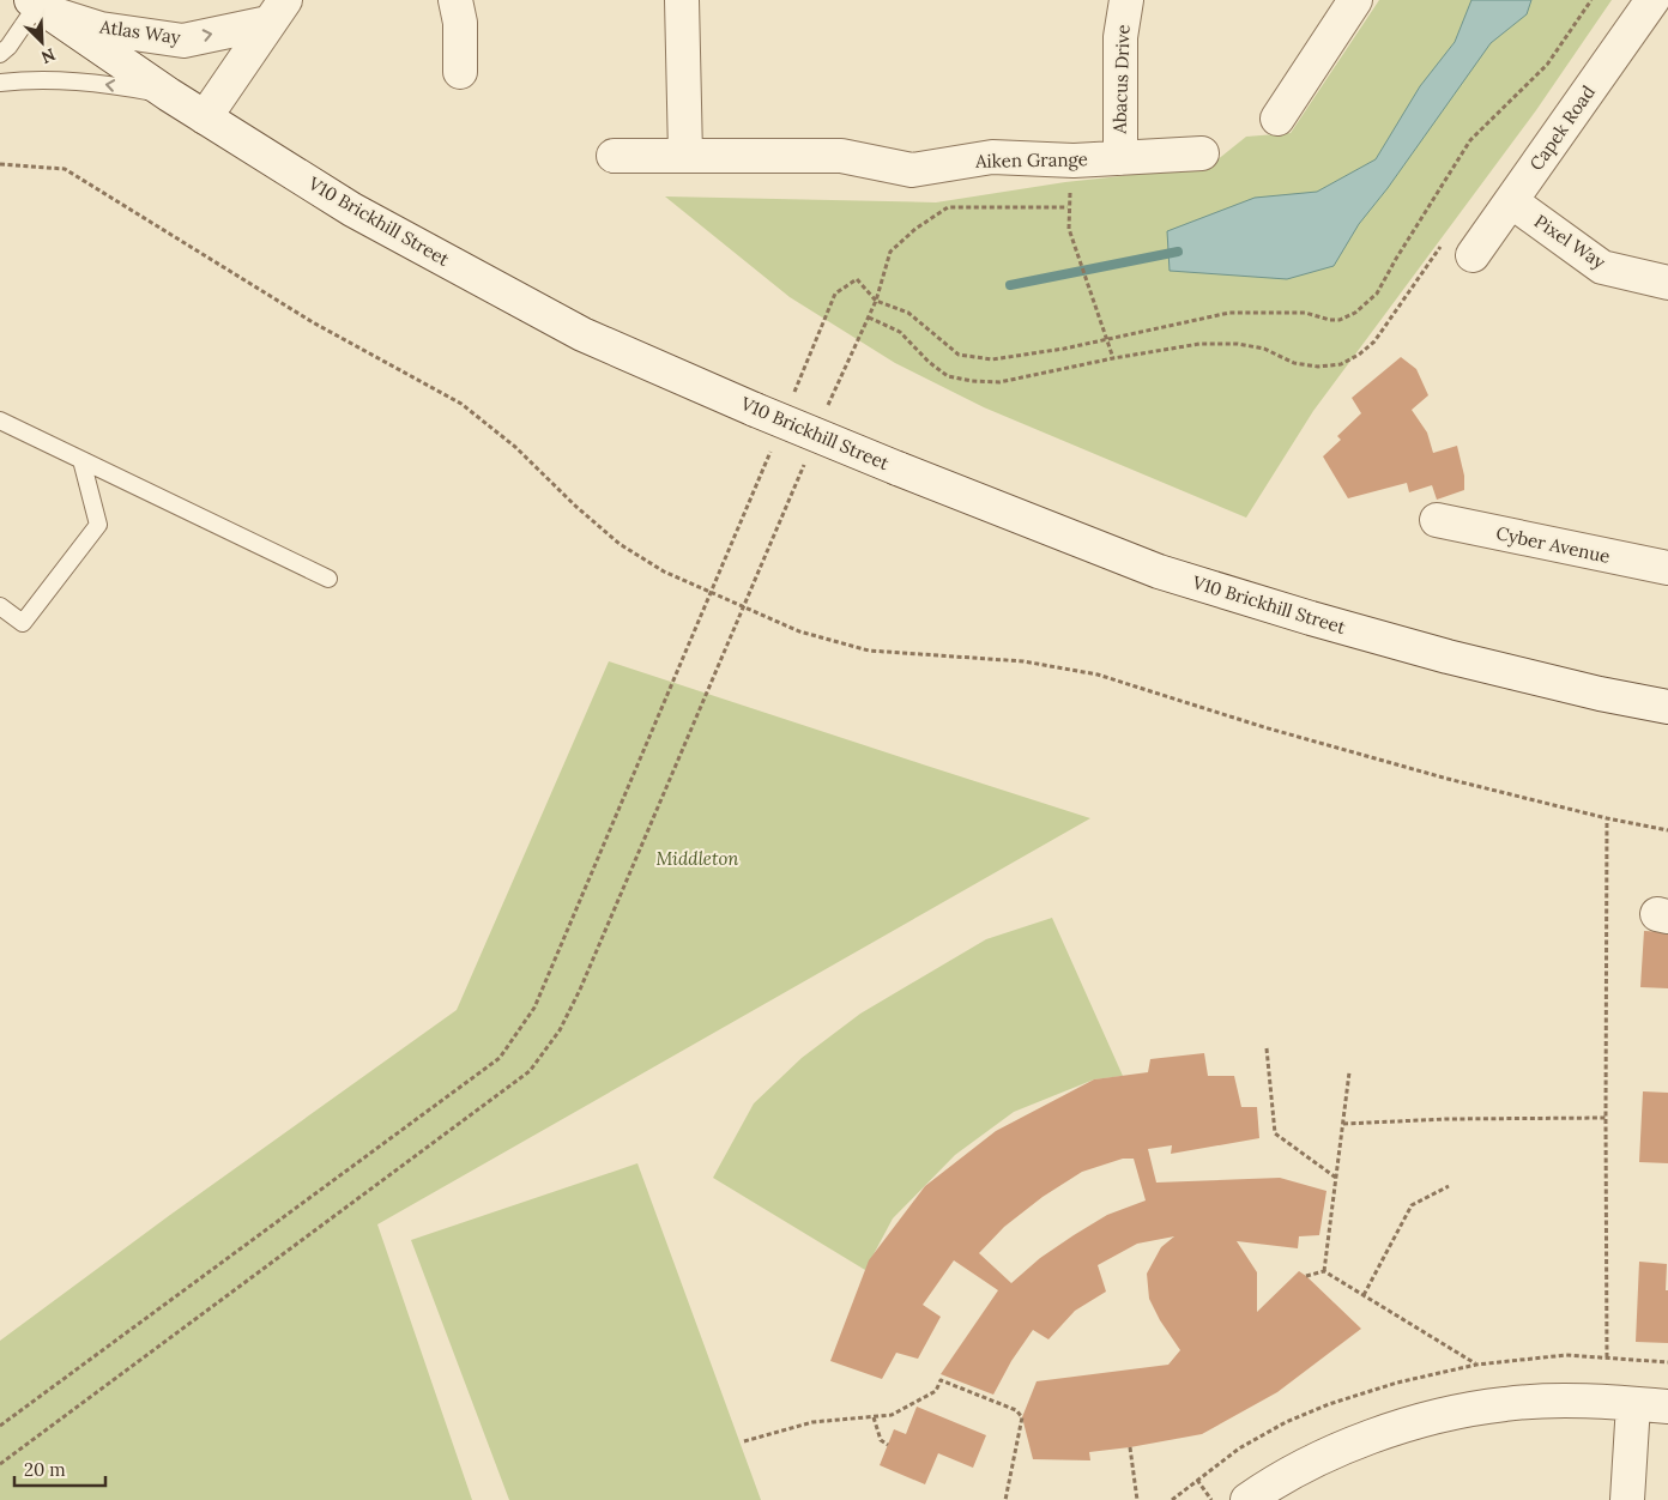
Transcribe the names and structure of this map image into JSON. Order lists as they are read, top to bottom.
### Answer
{
  "streets": {
    "street": [
      "Atlas Way",
      "Abacus Drive",
      "Capek Road",
      "Aiken Grange",
      "V10 Brickhill Street",
      "Pixel Way",
      "Cyber Avenue"
    ]
  },
  "crossings": [
    ["Atlas Way", "V10 Brickhill Street"],
    ["Abacus Drive", "Aiken Grange"],
    ["Capek Road", "Pixel Way"]
  ],
  "one_way": ["Atlas Way"],
  "parks": ["Middleton"],
  "scale_bar": "20 m",
  "north": "bottom right"
}
